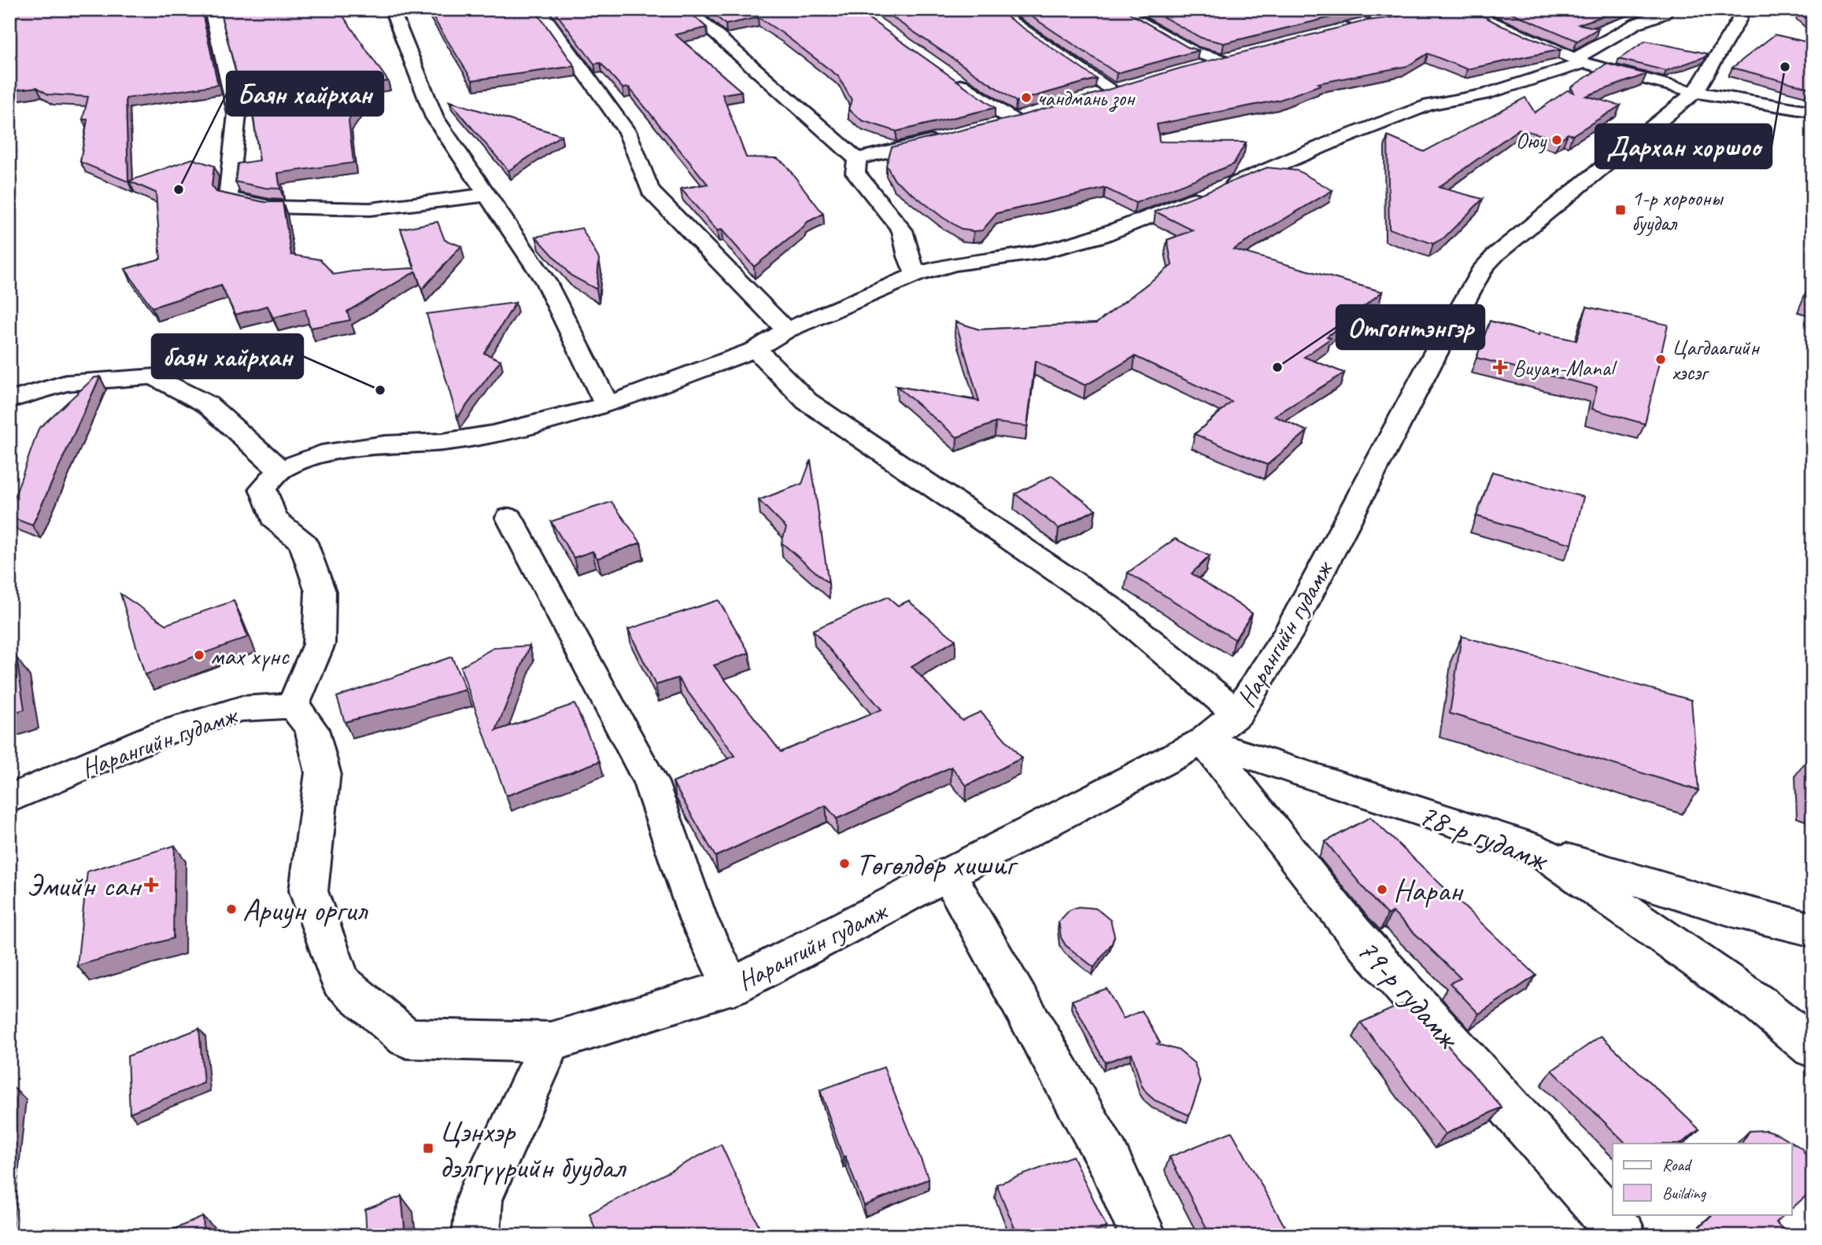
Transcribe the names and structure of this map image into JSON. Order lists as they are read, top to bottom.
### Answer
{
  "streets": {
    "street": ["Нарангийн гудамж", "78-р гудамж", "79-р гудамж"]
  },
  "crossings": [
    ["Нарангийн гудамж", "78-р гудамж"],
    ["Нарангийн гудамж", "79-р гудамж"],
    ["78-р гудамж", "79-р гудамж"]
  ],
  "places": {
    "other": [
      "Дархан хоршоо",
      "чандмань зон",
      "Оюу",
      "Баян хайрхан",
      "Цагдаагийн хэсэг",
      "Отгонтэнгэр",
      "баян хайрхан",
      "мах хүнс",
      "Төгөлдөр хишиг",
      "Наран",
      "Ариун оргил"
    ],
    "transit": ["1-р хорооны буудал", "Цэнхэр дэлгүүрийн буудал"],
    "health": ["Buyan-Manal", "Эмийн сан"]
  },
  "legend": ["Road", "Building"]
}
